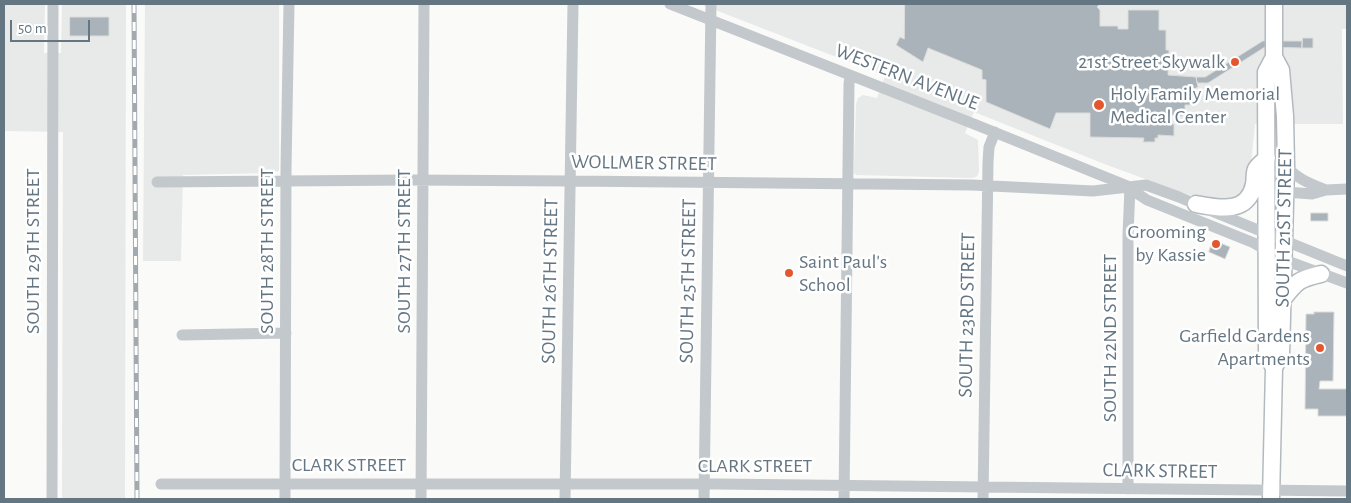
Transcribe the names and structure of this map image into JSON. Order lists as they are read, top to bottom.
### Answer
{
  "streets": {
    "main road": ["SOUTH 21ST STREET"],
    "street": [
      "WESTERN AVENUE",
      "WOLLMER STREET",
      "SOUTH 29TH STREET",
      "SOUTH 28TH STREET",
      "SOUTH 27TH STREET",
      "SOUTH 26TH STREET",
      "SOUTH 25TH STREET",
      "SOUTH 23RD STREET",
      "SOUTH 22ND STREET",
      "CLARK STREET"
    ]
  },
  "crossings": [
    ["WESTERN AVENUE", "WOLLMER STREET"],
    ["WESTERN AVENUE", "SOUTH 21ST STREET"],
    ["WESTERN AVENUE", "SOUTH 25TH STREET"],
    ["WESTERN AVENUE", "SOUTH 23RD STREET"],
    ["WESTERN AVENUE", "SOUTH 22ND STREET"],
    ["WOLLMER STREET", "SOUTH 28TH STREET"],
    ["WOLLMER STREET", "SOUTH 27TH STREET"],
    ["WOLLMER STREET", "SOUTH 26TH STREET"],
    ["WOLLMER STREET", "SOUTH 25TH STREET"],
    ["WOLLMER STREET", "SOUTH 23RD STREET"],
    ["WOLLMER STREET", "SOUTH 22ND STREET"],
    ["SOUTH 21ST STREET", "CLARK STREET"],
    ["SOUTH 28TH STREET", "CLARK STREET"],
    ["SOUTH 27TH STREET", "CLARK STREET"],
    ["SOUTH 26TH STREET", "CLARK STREET"],
    ["SOUTH 25TH STREET", "CLARK STREET"],
    ["SOUTH 23RD STREET", "CLARK STREET"],
    ["SOUTH 22ND STREET", "CLARK STREET"]
  ],
  "places": [
    "21st Street Skywalk",
    "Holy Family Memorial Medical Center",
    "Grooming by Kassie",
    "Saint Paul's School",
    "Garfield Gardens Apartments"
  ],
  "scale_bar": "50 m"
}
